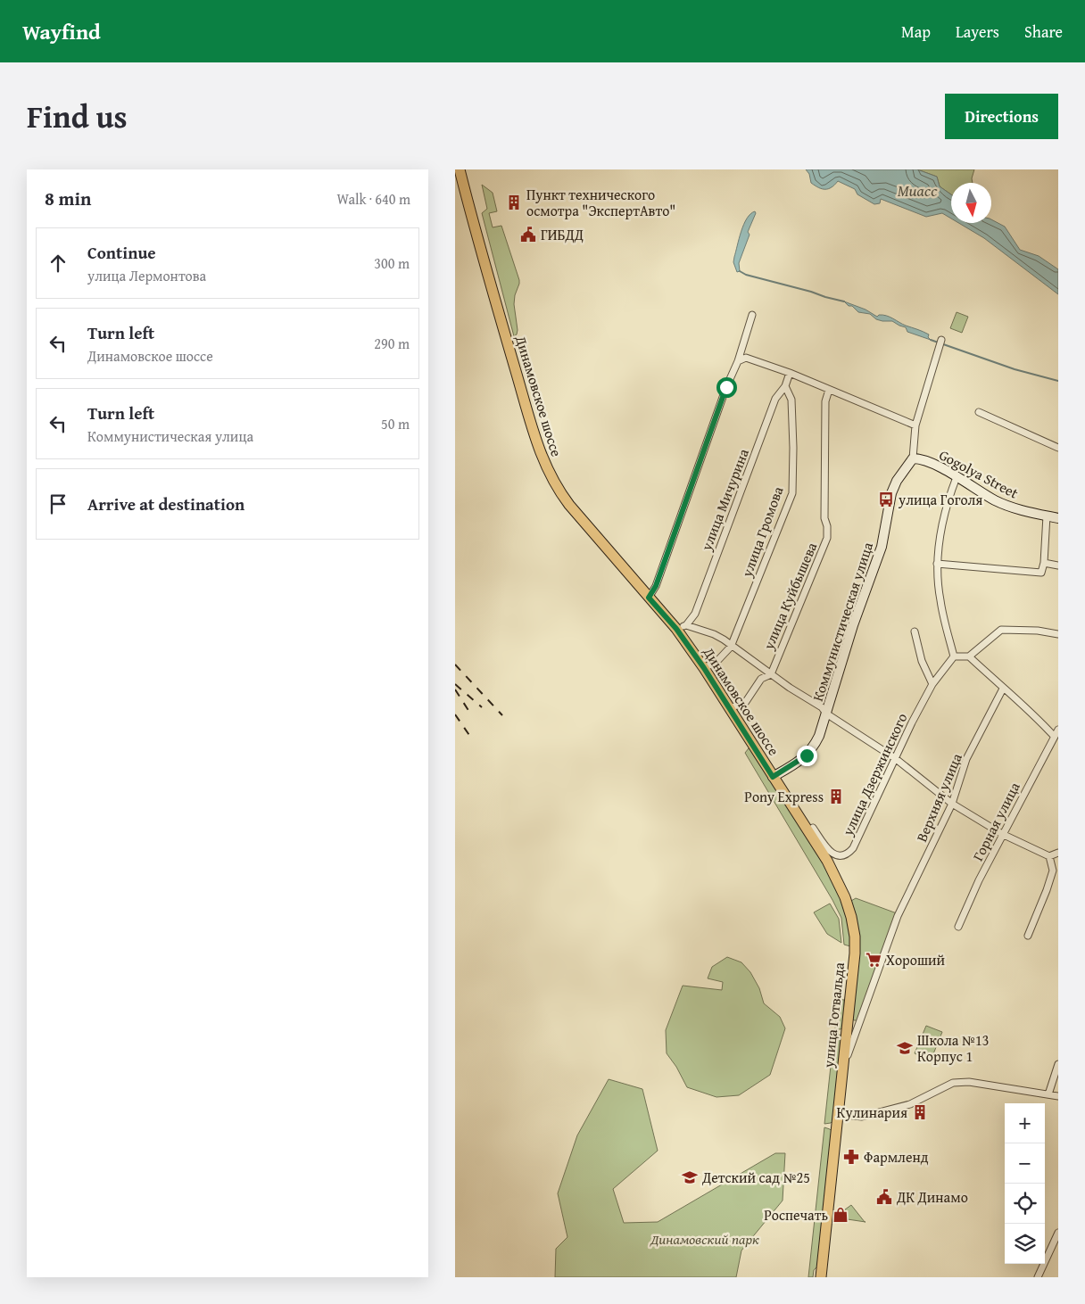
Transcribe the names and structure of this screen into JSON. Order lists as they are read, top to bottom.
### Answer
{
  "streets": {
    "main road": ["Динамовское шоссе", "улица Готвальда"],
    "street": [
      "Gogolya Street",
      "улица Мичурина",
      "улица Громова",
      "улица Куйбышева",
      "Коммунистическая улица",
      "улица Дзержинского",
      "Верхняя улица",
      "Горная улица"
    ]
  },
  "crossings": [
    ["Динамовское шоссе", "улица Мичурина"],
    ["Динамовское шоссе", "улица Громова"],
    ["Динамовское шоссе", "улица Куйбышева"],
    ["Динамовское шоссе", "Коммунистическая улица"],
    ["Динамовское шоссе", "улица Готвальда"],
    ["Gogolya Street", "Коммунистическая улица"],
    ["улица Мичурина", "улица Громова"],
    ["Коммунистическая улица", "улица Готвальда"],
    ["Верхняя улица", "улица Готвальда"]
  ],
  "water": ["Миасс"],
  "parks": ["Динамовский парк"],
  "places": {
    "building": ["Пункт технического осмотра \"ЭкспертАвто\"", "Pony Express", "Кулинария"],
    "public building": ["ГИБДД", "ДК Динамо"],
    "bus stop": ["улица Гоголя"],
    "supermarket": ["Хороший"],
    "school or university": ["Школа №13 Корпус 1", "Детский сад №25"],
    "pharmacy": ["Фармленд"],
    "shop": ["Роспечать"]
  },
  "north": "bottom",
  "page": {
    "header": "Wayfind",
    "nav": ["Map", "Layers", "Share"],
    "title": "Find us",
    "buttons": "Directions",
    "heading": ["8 min", "Walk · 640 m"],
    "list": [
      ["Continue", "улица Лермонтова", "300 m"],
      ["Turn left", "Динамовское шоссе", "290 m"],
      ["Turn left", "Коммунистическая улица", "50 m"],
      "Arrive at destination"
    ],
    "map_buttons": ["+", "−"]
  }
}
